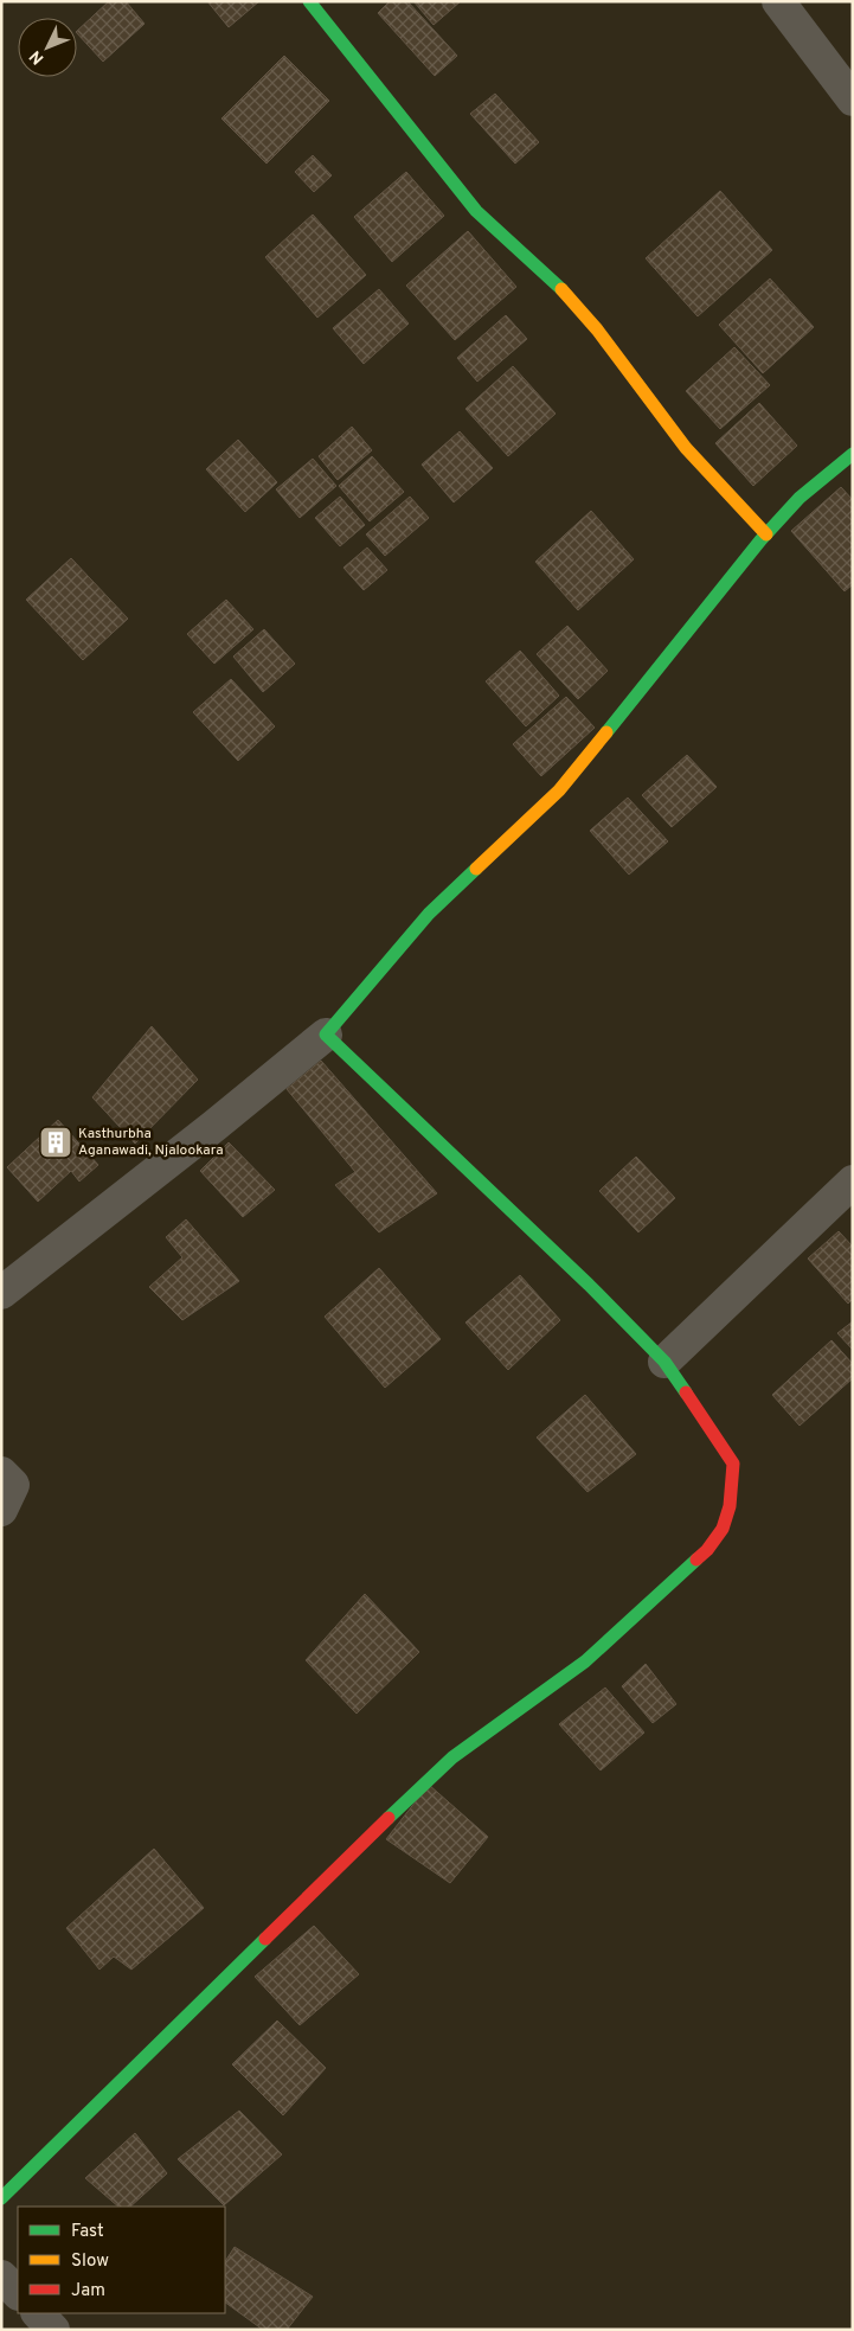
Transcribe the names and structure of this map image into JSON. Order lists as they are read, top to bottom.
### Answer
{
  "places": {
    "building": ["Kasthurbha Aganawadi, Njalookara"]
  },
  "legend": ["Fast", "Slow", "Jam"],
  "north": "bottom left"
}
